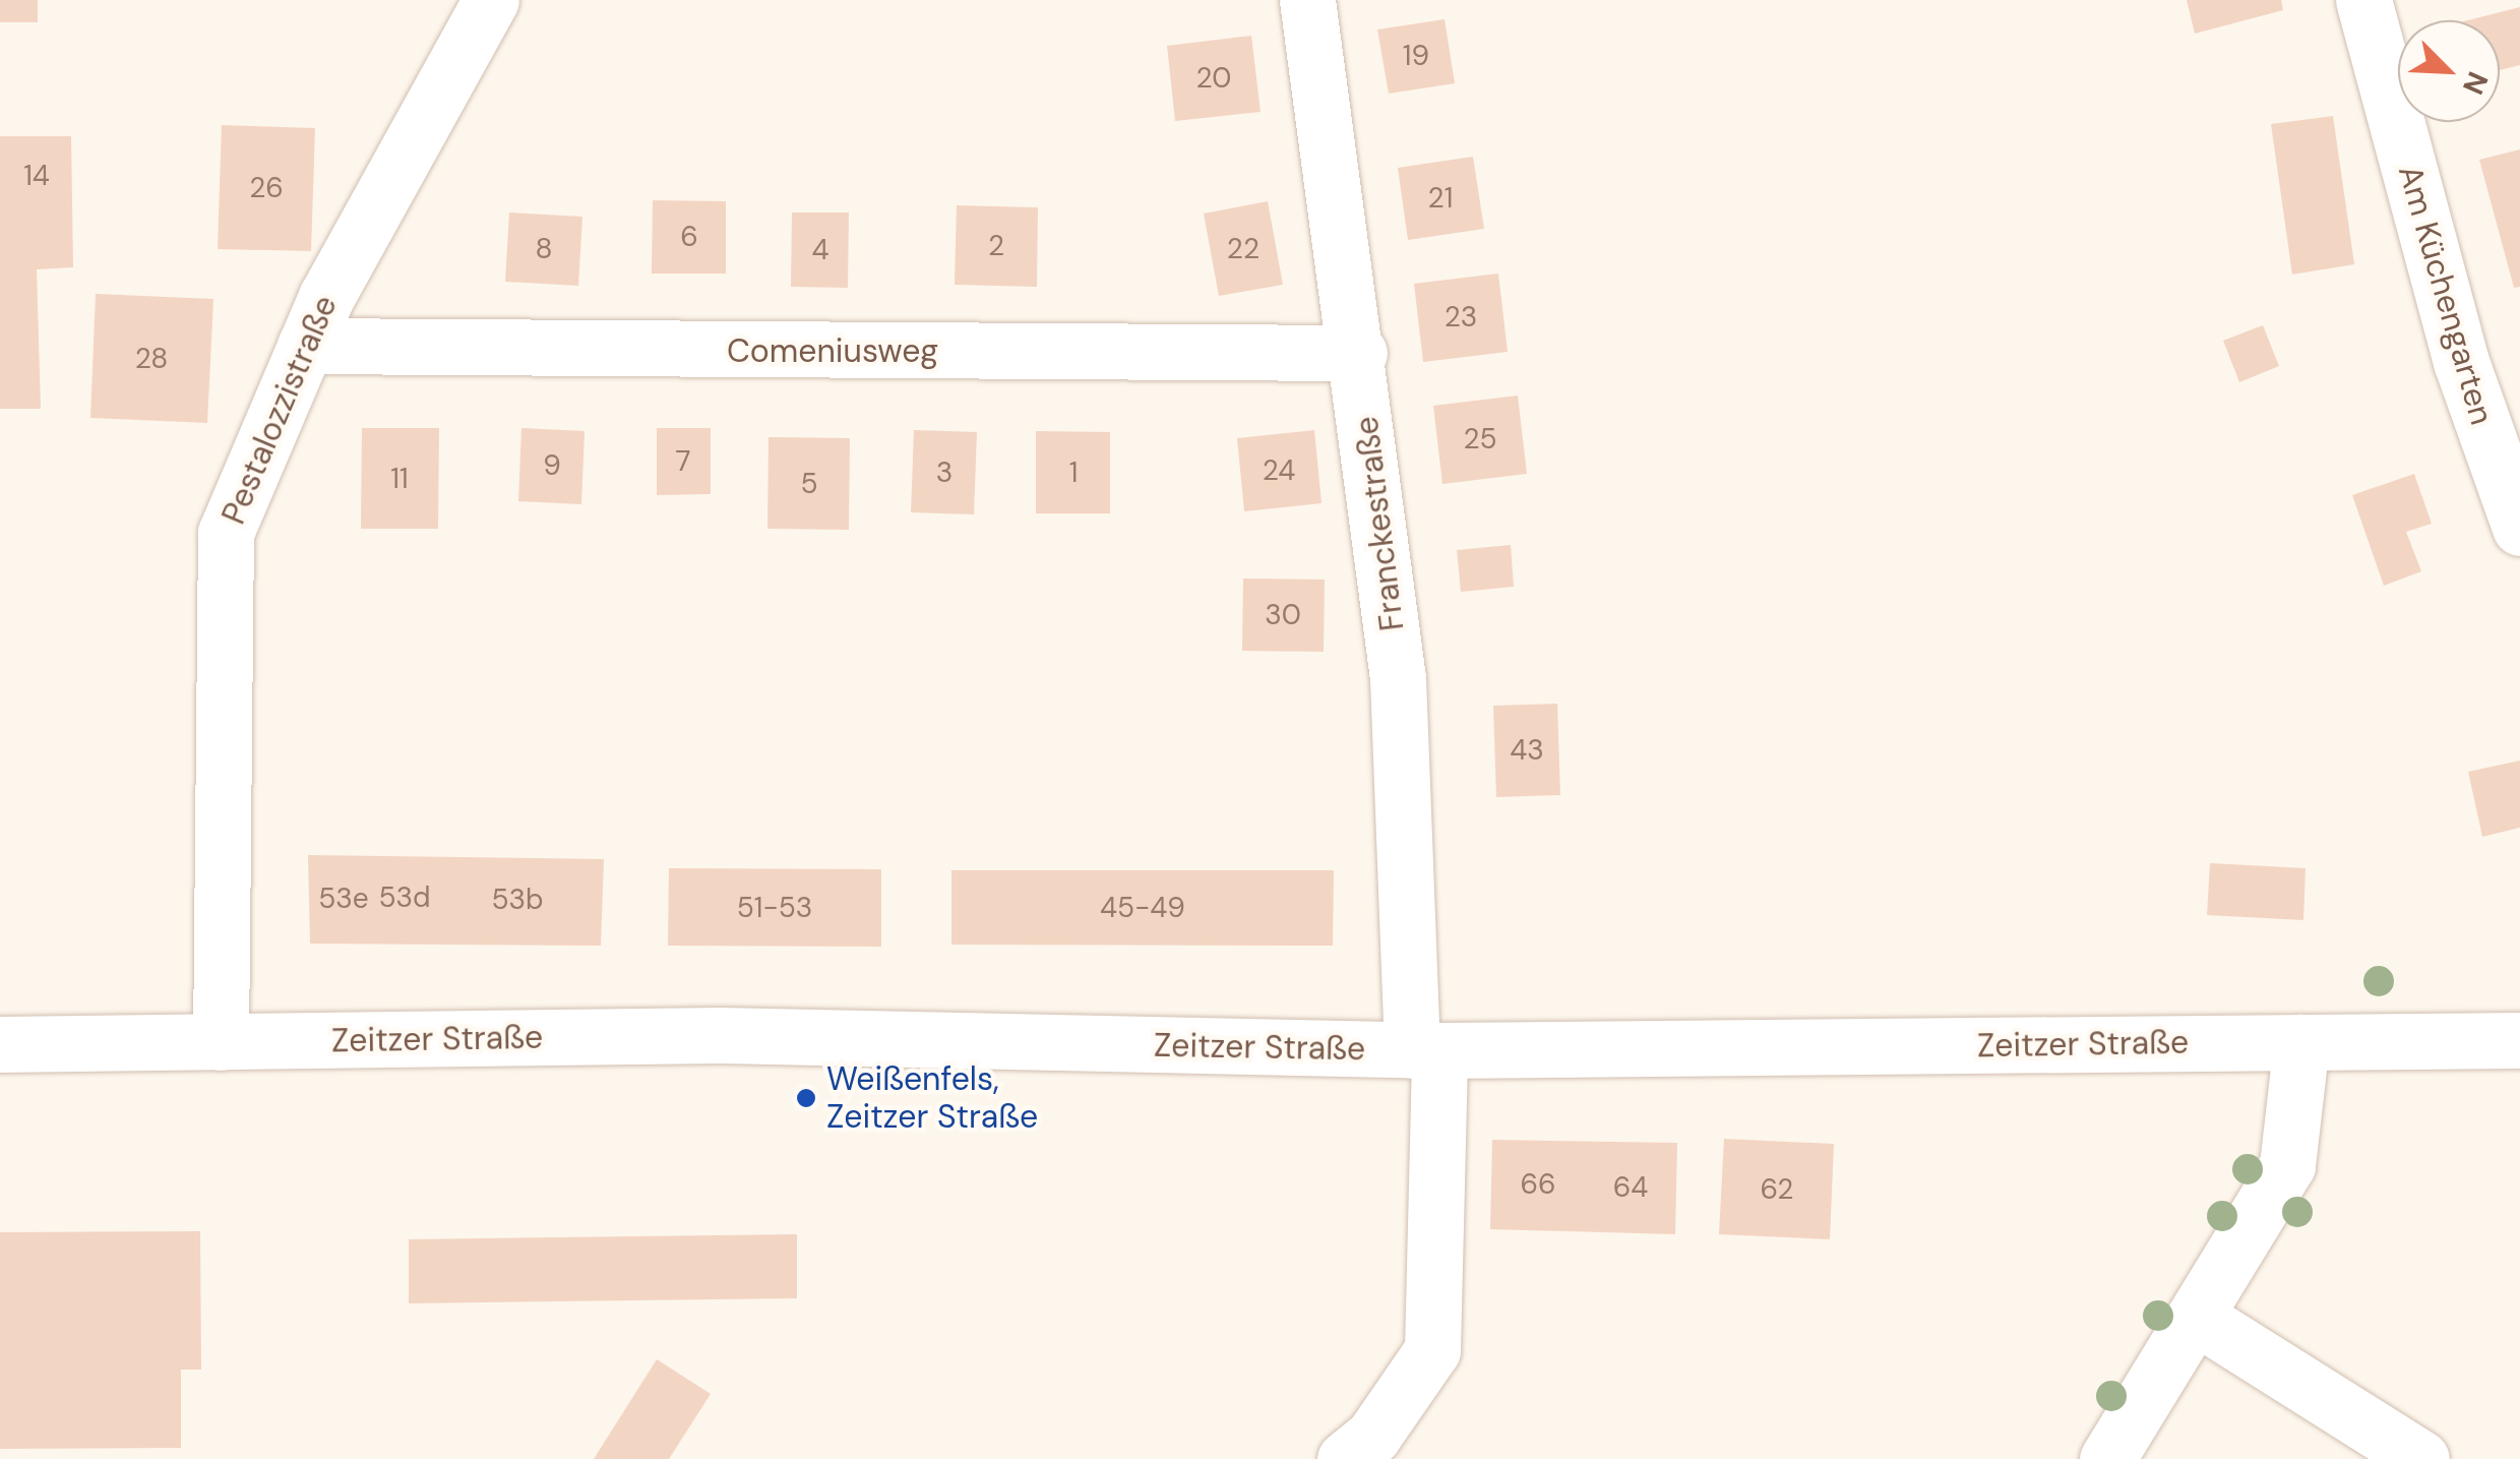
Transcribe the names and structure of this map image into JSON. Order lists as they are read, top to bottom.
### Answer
{
  "streets": {
    "street": [
      "Am Küchengarten",
      "Comeniusweg",
      "Pestalozzistraße",
      "Franckestraße",
      "Zeitzer Straße"
    ]
  },
  "crossings": [
    ["Comeniusweg", "Pestalozzistraße"],
    ["Comeniusweg", "Franckestraße"],
    ["Pestalozzistraße", "Zeitzer Straße"],
    ["Franckestraße", "Zeitzer Straße"]
  ],
  "places": ["Weißenfels, Zeitzer Straße"],
  "house_numbers": [
    "19",
    "20",
    "14",
    "26",
    "21",
    "6",
    "2",
    "8",
    "22",
    "4",
    "23",
    "28",
    "25",
    "7",
    "9",
    "24",
    "3",
    "1",
    "11",
    "5",
    "30",
    "43",
    "53d",
    "53e",
    "53b",
    "51-53",
    "45-49",
    "66",
    "64",
    "62"
  ],
  "north": "bottom right"
}
